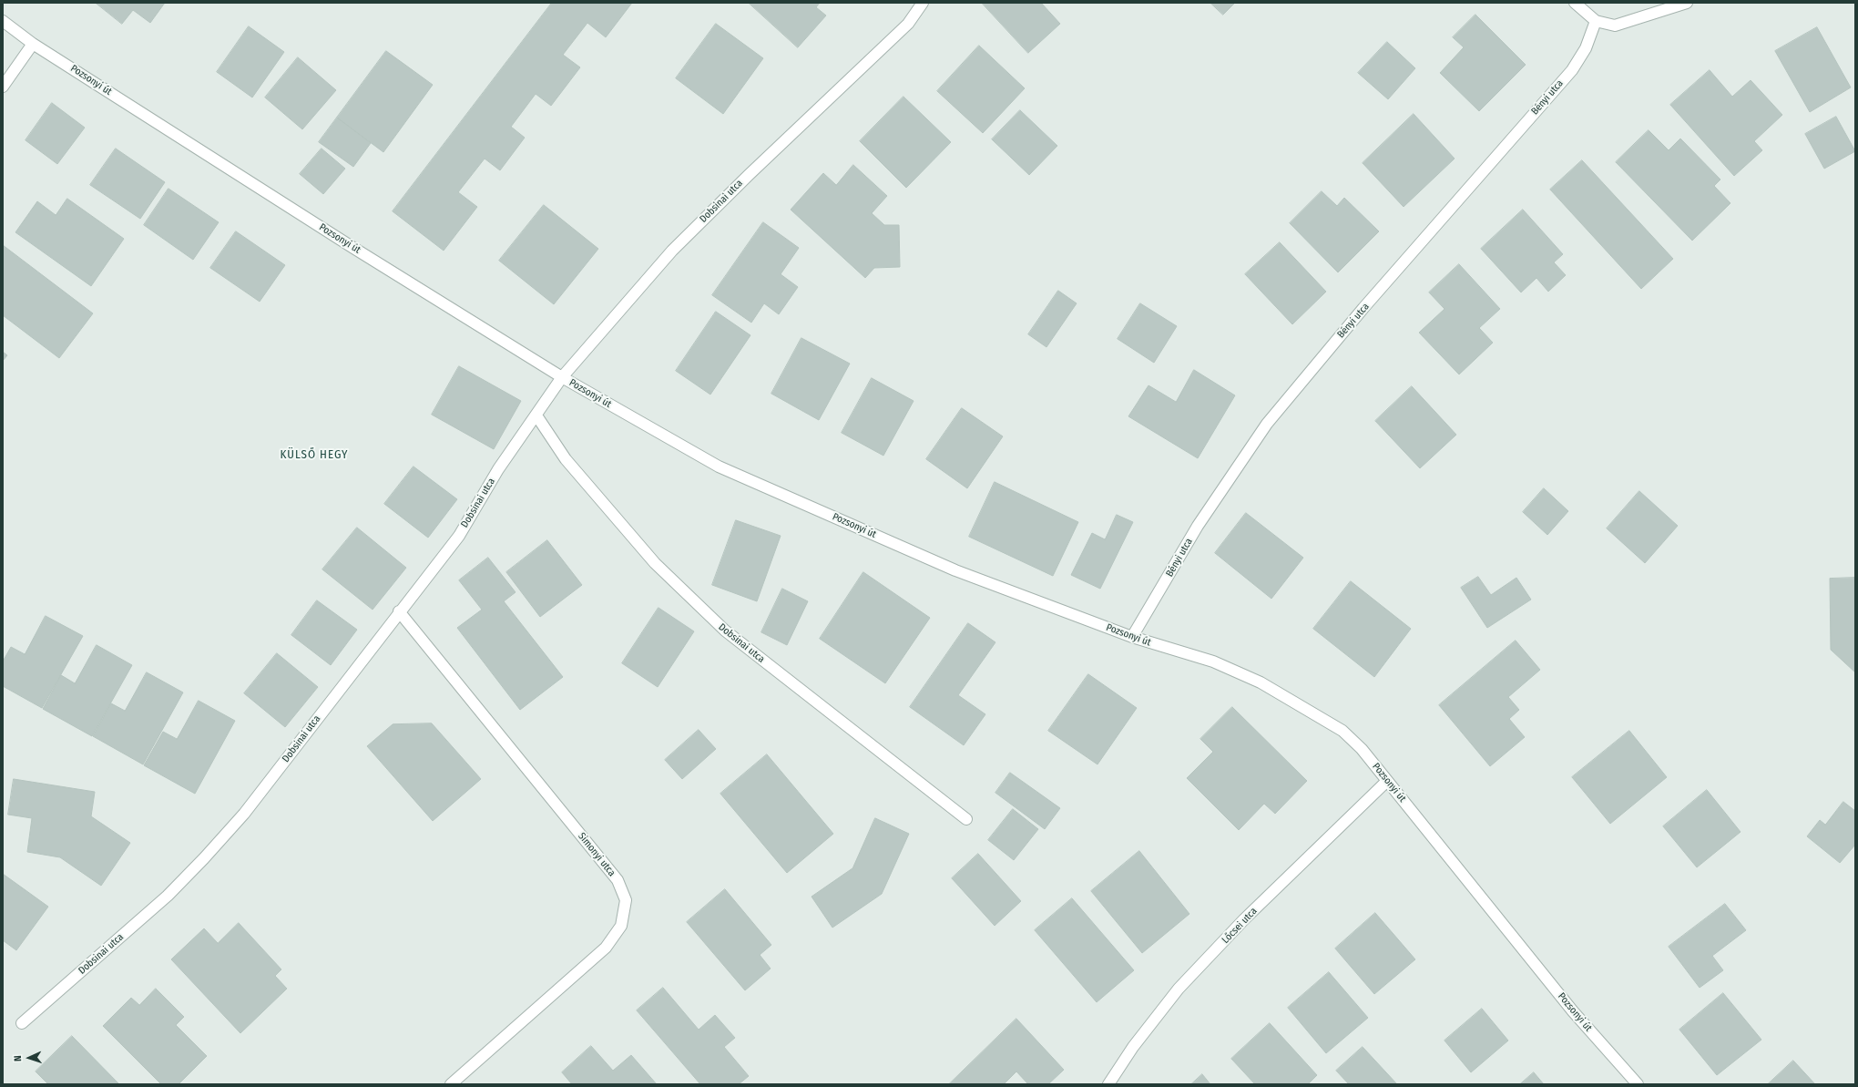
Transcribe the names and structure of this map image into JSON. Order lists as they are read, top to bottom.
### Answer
{
  "streets": {
    "street": [
      "Pozsonyi út",
      "Bényi utca",
      "Dobsinai utca",
      "Simonyi utca",
      "Lőcsei utca"
    ]
  },
  "crossings": [
    ["Pozsonyi út", "Bényi utca"],
    ["Pozsonyi út", "Dobsinai utca"],
    ["Pozsonyi út", "Lőcsei utca"],
    ["Dobsinai utca", "Simonyi utca"]
  ],
  "districts": ["KÜLSŐ HEGY"],
  "north": "left"
}
